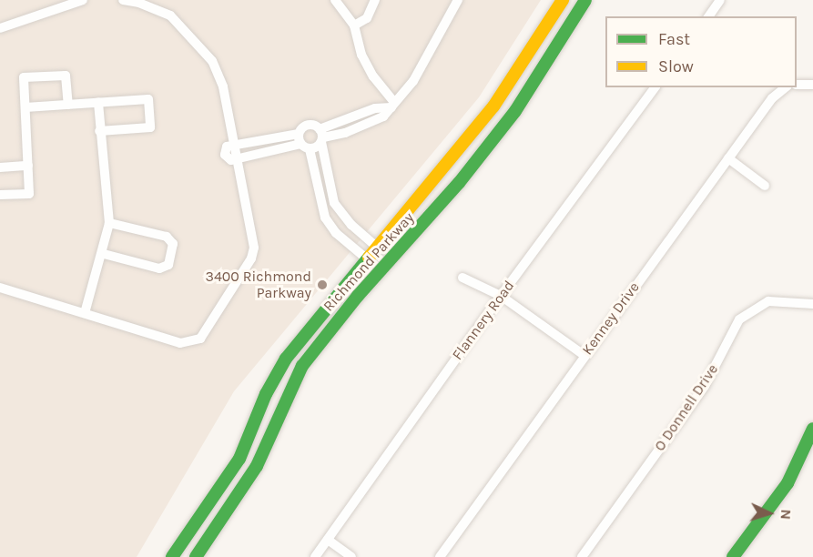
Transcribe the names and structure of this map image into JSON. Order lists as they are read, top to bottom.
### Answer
{
  "streets": {
    "main road": ["Richmond Parkway"],
    "street": ["Kenney Drive", "Flannery Road", "O Donnell Drive"]
  },
  "places": ["3400 Richmond Parkway"],
  "legend": ["Fast", "Slow"],
  "north": "right"
}
